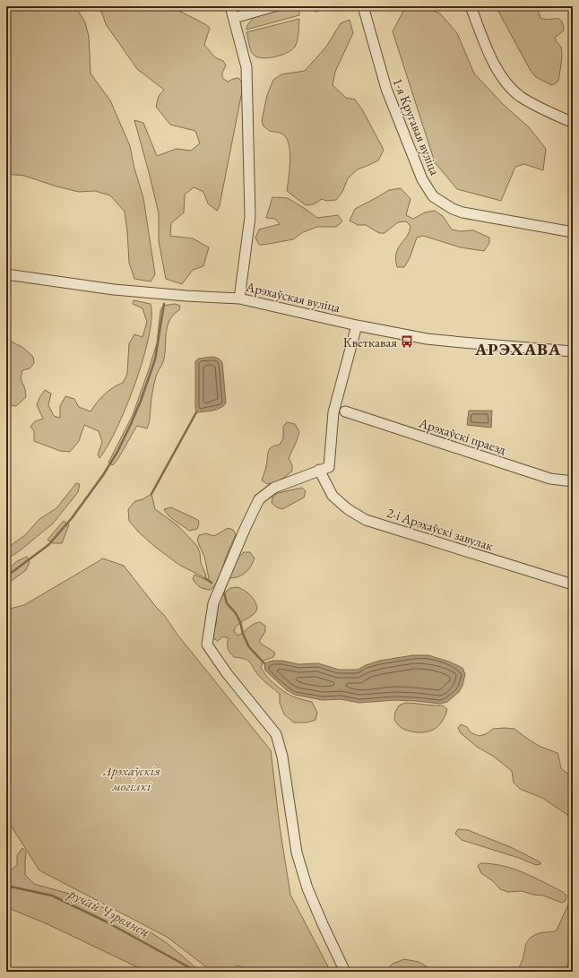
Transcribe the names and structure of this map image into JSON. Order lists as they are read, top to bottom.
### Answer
{
  "streets": {
    "street": [
      "1-я Кругавая вуліца",
      "Арэхаўская вуліца",
      "Арэхаўскі праезд",
      "2-і Арэхаўскі завулак"
    ]
  },
  "districts": ["АРЭХАВА"],
  "water": ["ручай Чэрвянец"],
  "parks": ["Арэхаўскія могілкі"],
  "places": {
    "bus stop": ["Кветкавая"]
  }
}
